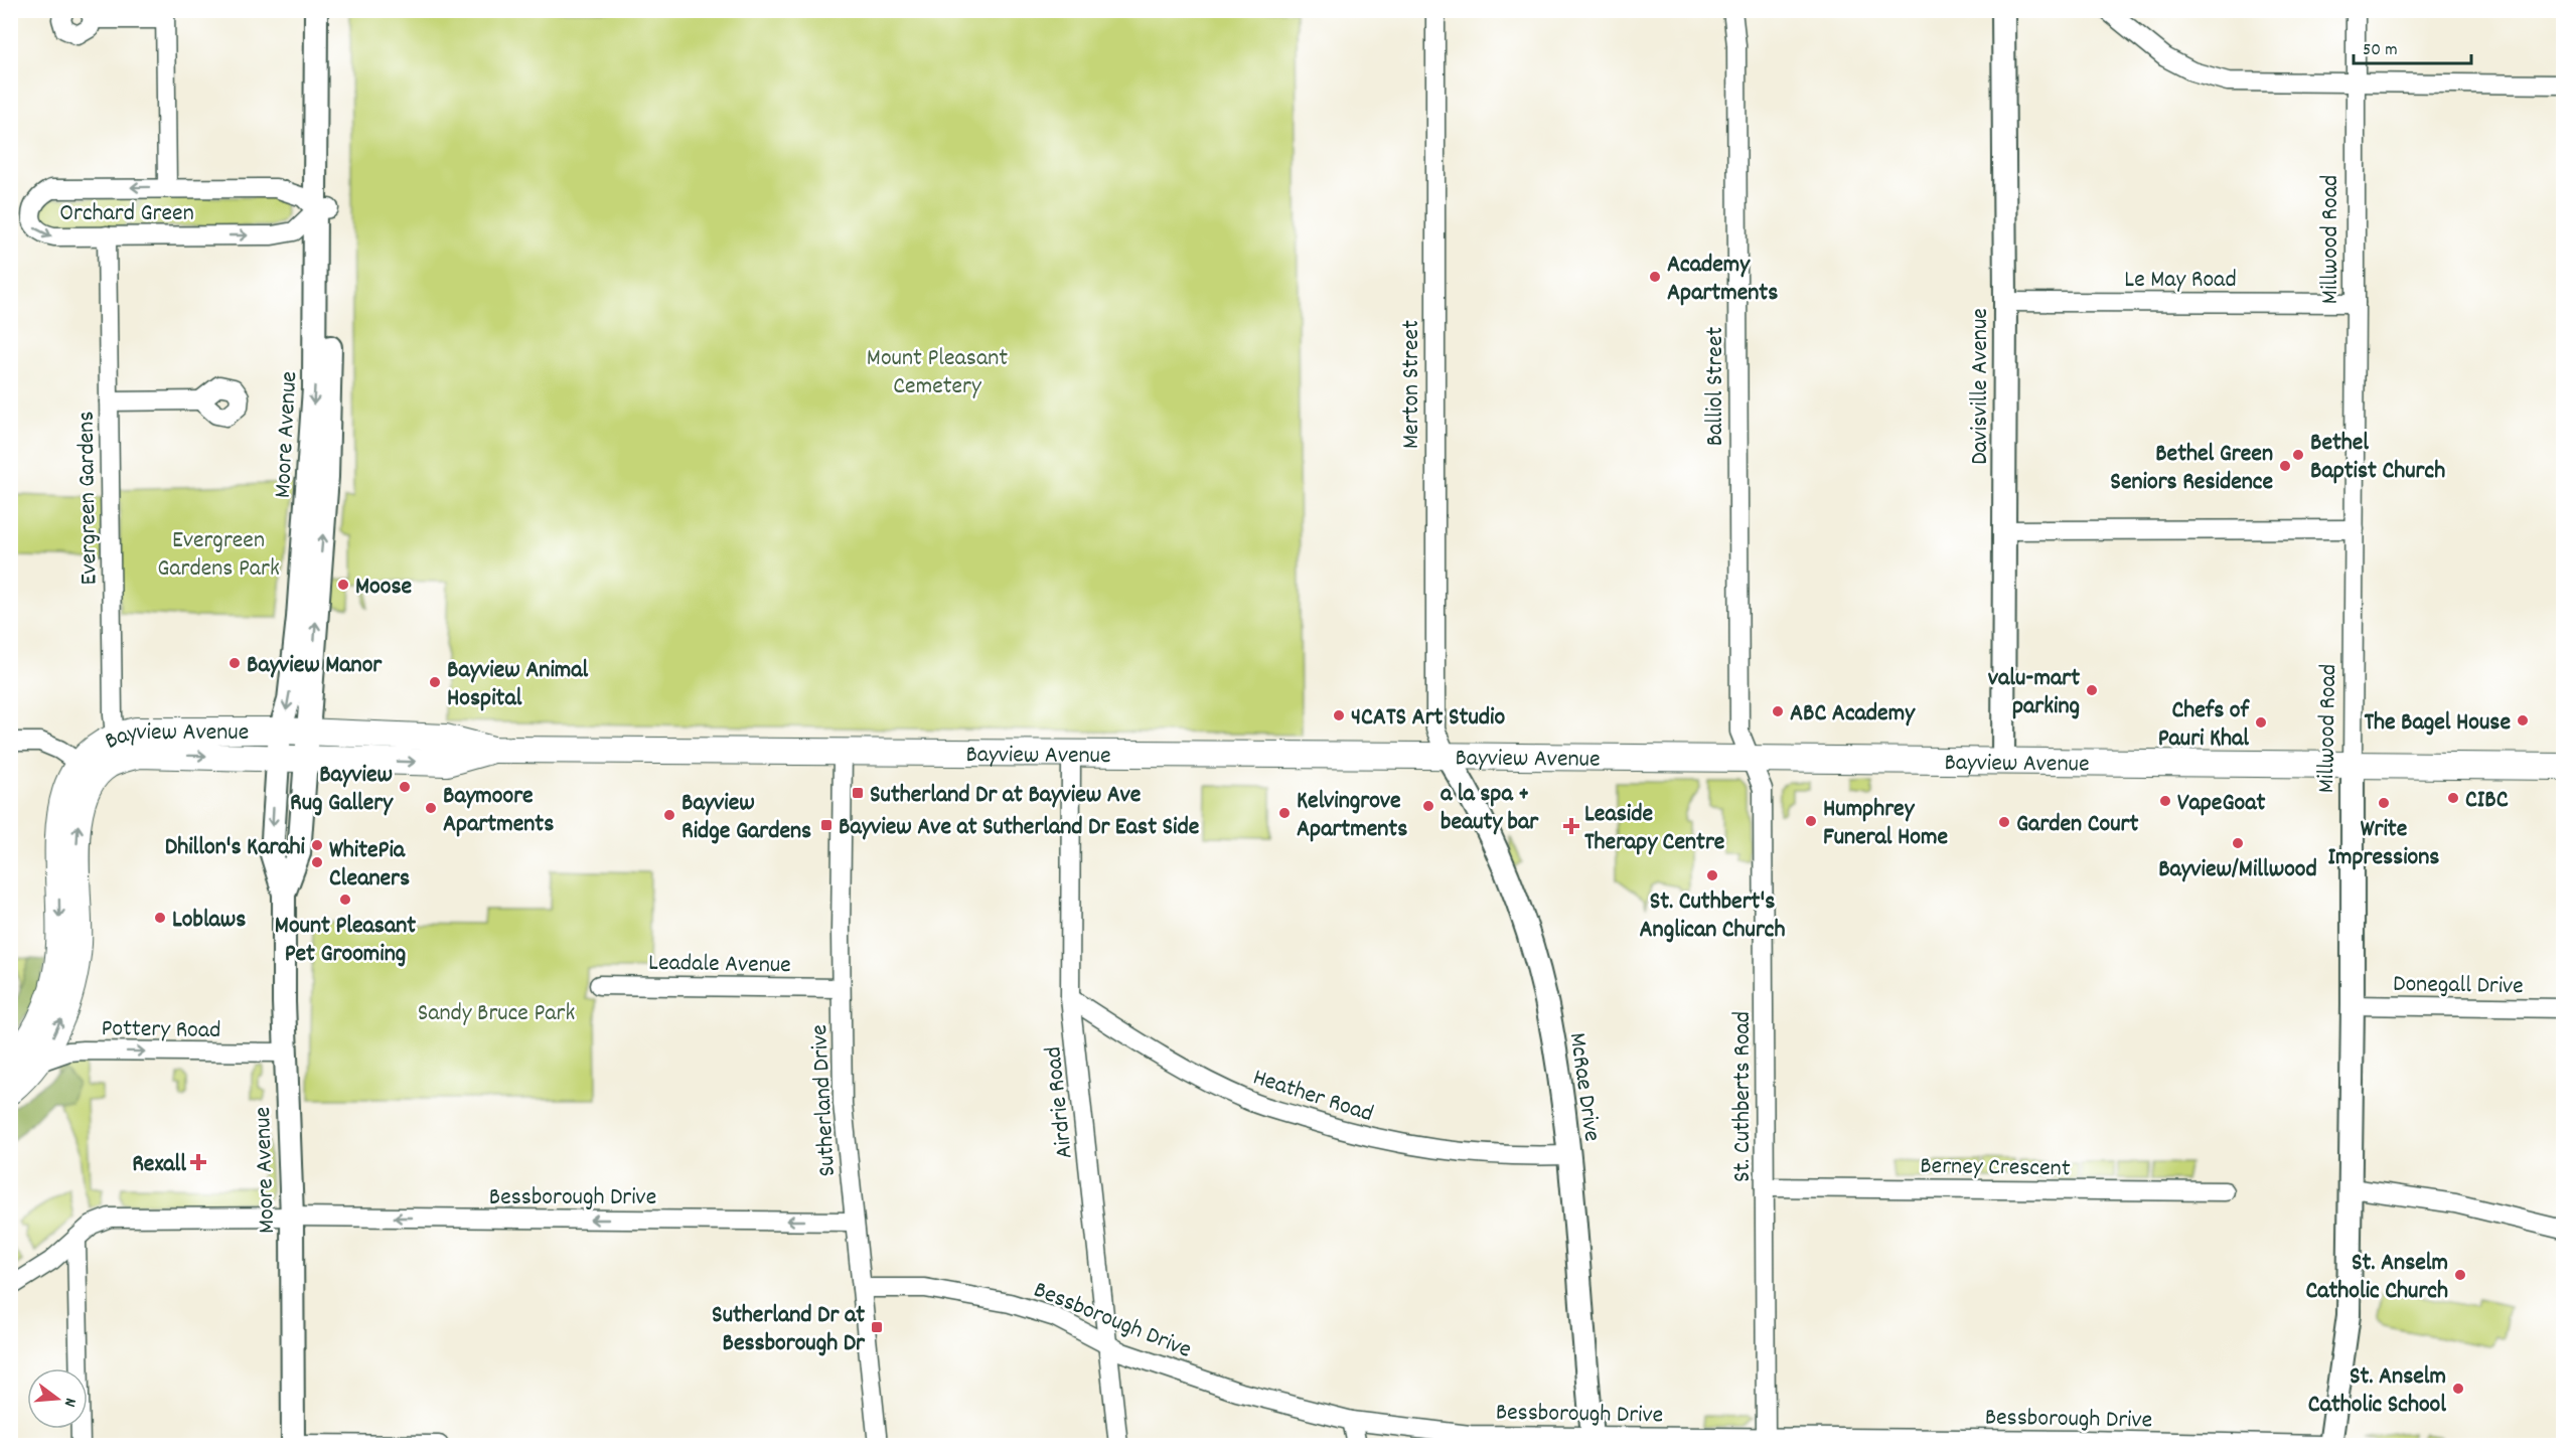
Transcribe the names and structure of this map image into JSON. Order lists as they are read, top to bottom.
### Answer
{
  "streets": {
    "main road": ["Bayview Avenue"],
    "street": [
      "Orchard Green",
      "Millwood Road",
      "Le May Road",
      "Merton Street",
      "Balliol Street",
      "Davisville Avenue",
      "Moore Avenue",
      "Evergreen Gardens",
      "Leadale Avenue",
      "Donegall Drive",
      "Pottery Road",
      "McRae Drive",
      "Heather Road",
      "St. Cuthberts Road",
      "Sutherland Drive",
      "Airdrie Road",
      "Berney Crescent",
      "Bessborough Drive"
    ]
  },
  "crossings": [
    ["Orchard Green", "Moore Avenue"],
    ["Orchard Green", "Evergreen Gardens"],
    ["Millwood Road", "Le May Road"],
    ["Millwood Road", "Bayview Avenue"],
    ["Millwood Road", "Donegall Drive"],
    ["Le May Road", "Davisville Avenue"],
    ["Merton Street", "Bayview Avenue"],
    ["Merton Street", "McRae Drive"],
    ["Balliol Street", "Bayview Avenue"],
    ["Balliol Street", "St. Cuthberts Road"],
    ["Davisville Avenue", "Bayview Avenue"],
    ["Moore Avenue", "Bayview Avenue"],
    ["Moore Avenue", "Pottery Road"],
    ["Moore Avenue", "Bessborough Drive"],
    ["Evergreen Gardens", "Bayview Avenue"],
    ["Bayview Avenue", "Pottery Road"],
    ["Bayview Avenue", "McRae Drive"],
    ["Bayview Avenue", "St. Cuthberts Road"],
    ["Bayview Avenue", "Sutherland Drive"],
    ["Bayview Avenue", "Airdrie Road"],
    ["Leadale Avenue", "Sutherland Drive"],
    ["McRae Drive", "Heather Road"],
    ["McRae Drive", "Bessborough Drive"],
    ["Heather Road", "Airdrie Road"],
    ["St. Cuthberts Road", "Berney Crescent"],
    ["St. Cuthberts Road", "Bessborough Drive"],
    ["Sutherland Drive", "Bessborough Drive"],
    ["Airdrie Road", "Bessborough Drive"]
  ],
  "one_way": ["Pottery Road"],
  "parks": ["Mount Pleasant Cemetery", "Evergreen Gardens Park", "Sandy Bruce Park"],
  "places": {
    "other": [
      "Academy Apartments",
      "Bethel Baptist Church",
      "Bethel Green Seniors Residence",
      "Moose",
      "Bayview Manor",
      "Bayview Animal Hospital",
      "valu-mart parking",
      "ABC Academy",
      "4CATS Art Studio",
      "The Bagel House",
      "Chefs of Pauri Khal",
      "Bayview Rug Gallery",
      "CIBC",
      "VapeGoat",
      "Write Impressions",
      "a la spa + beauty bar",
      "Baymoore Apartments",
      "Kelvingrove Apartments",
      "Bayview Ridge Gardens",
      "Humphrey Funeral Home",
      "Garden Court",
      "Bayview/Millwood",
      "Dhillon's Karahi",
      "WhitePia Cleaners",
      "St. Cuthbert's Anglican Church",
      "Mount Pleasant Pet Grooming",
      "Loblaws",
      "St. Anselm Catholic Church",
      "St. Anselm Catholic School"
    ],
    "transit": ["Sutherland Dr at Bayview Ave", "Bayview Ave at Sutherland Dr East Side", "Sutherland Dr at Bessborough Dr"],
    "health": ["Leaside Therapy Centre", "Rexall"]
  },
  "scale_bar": "50 m",
  "north": "right"
}
